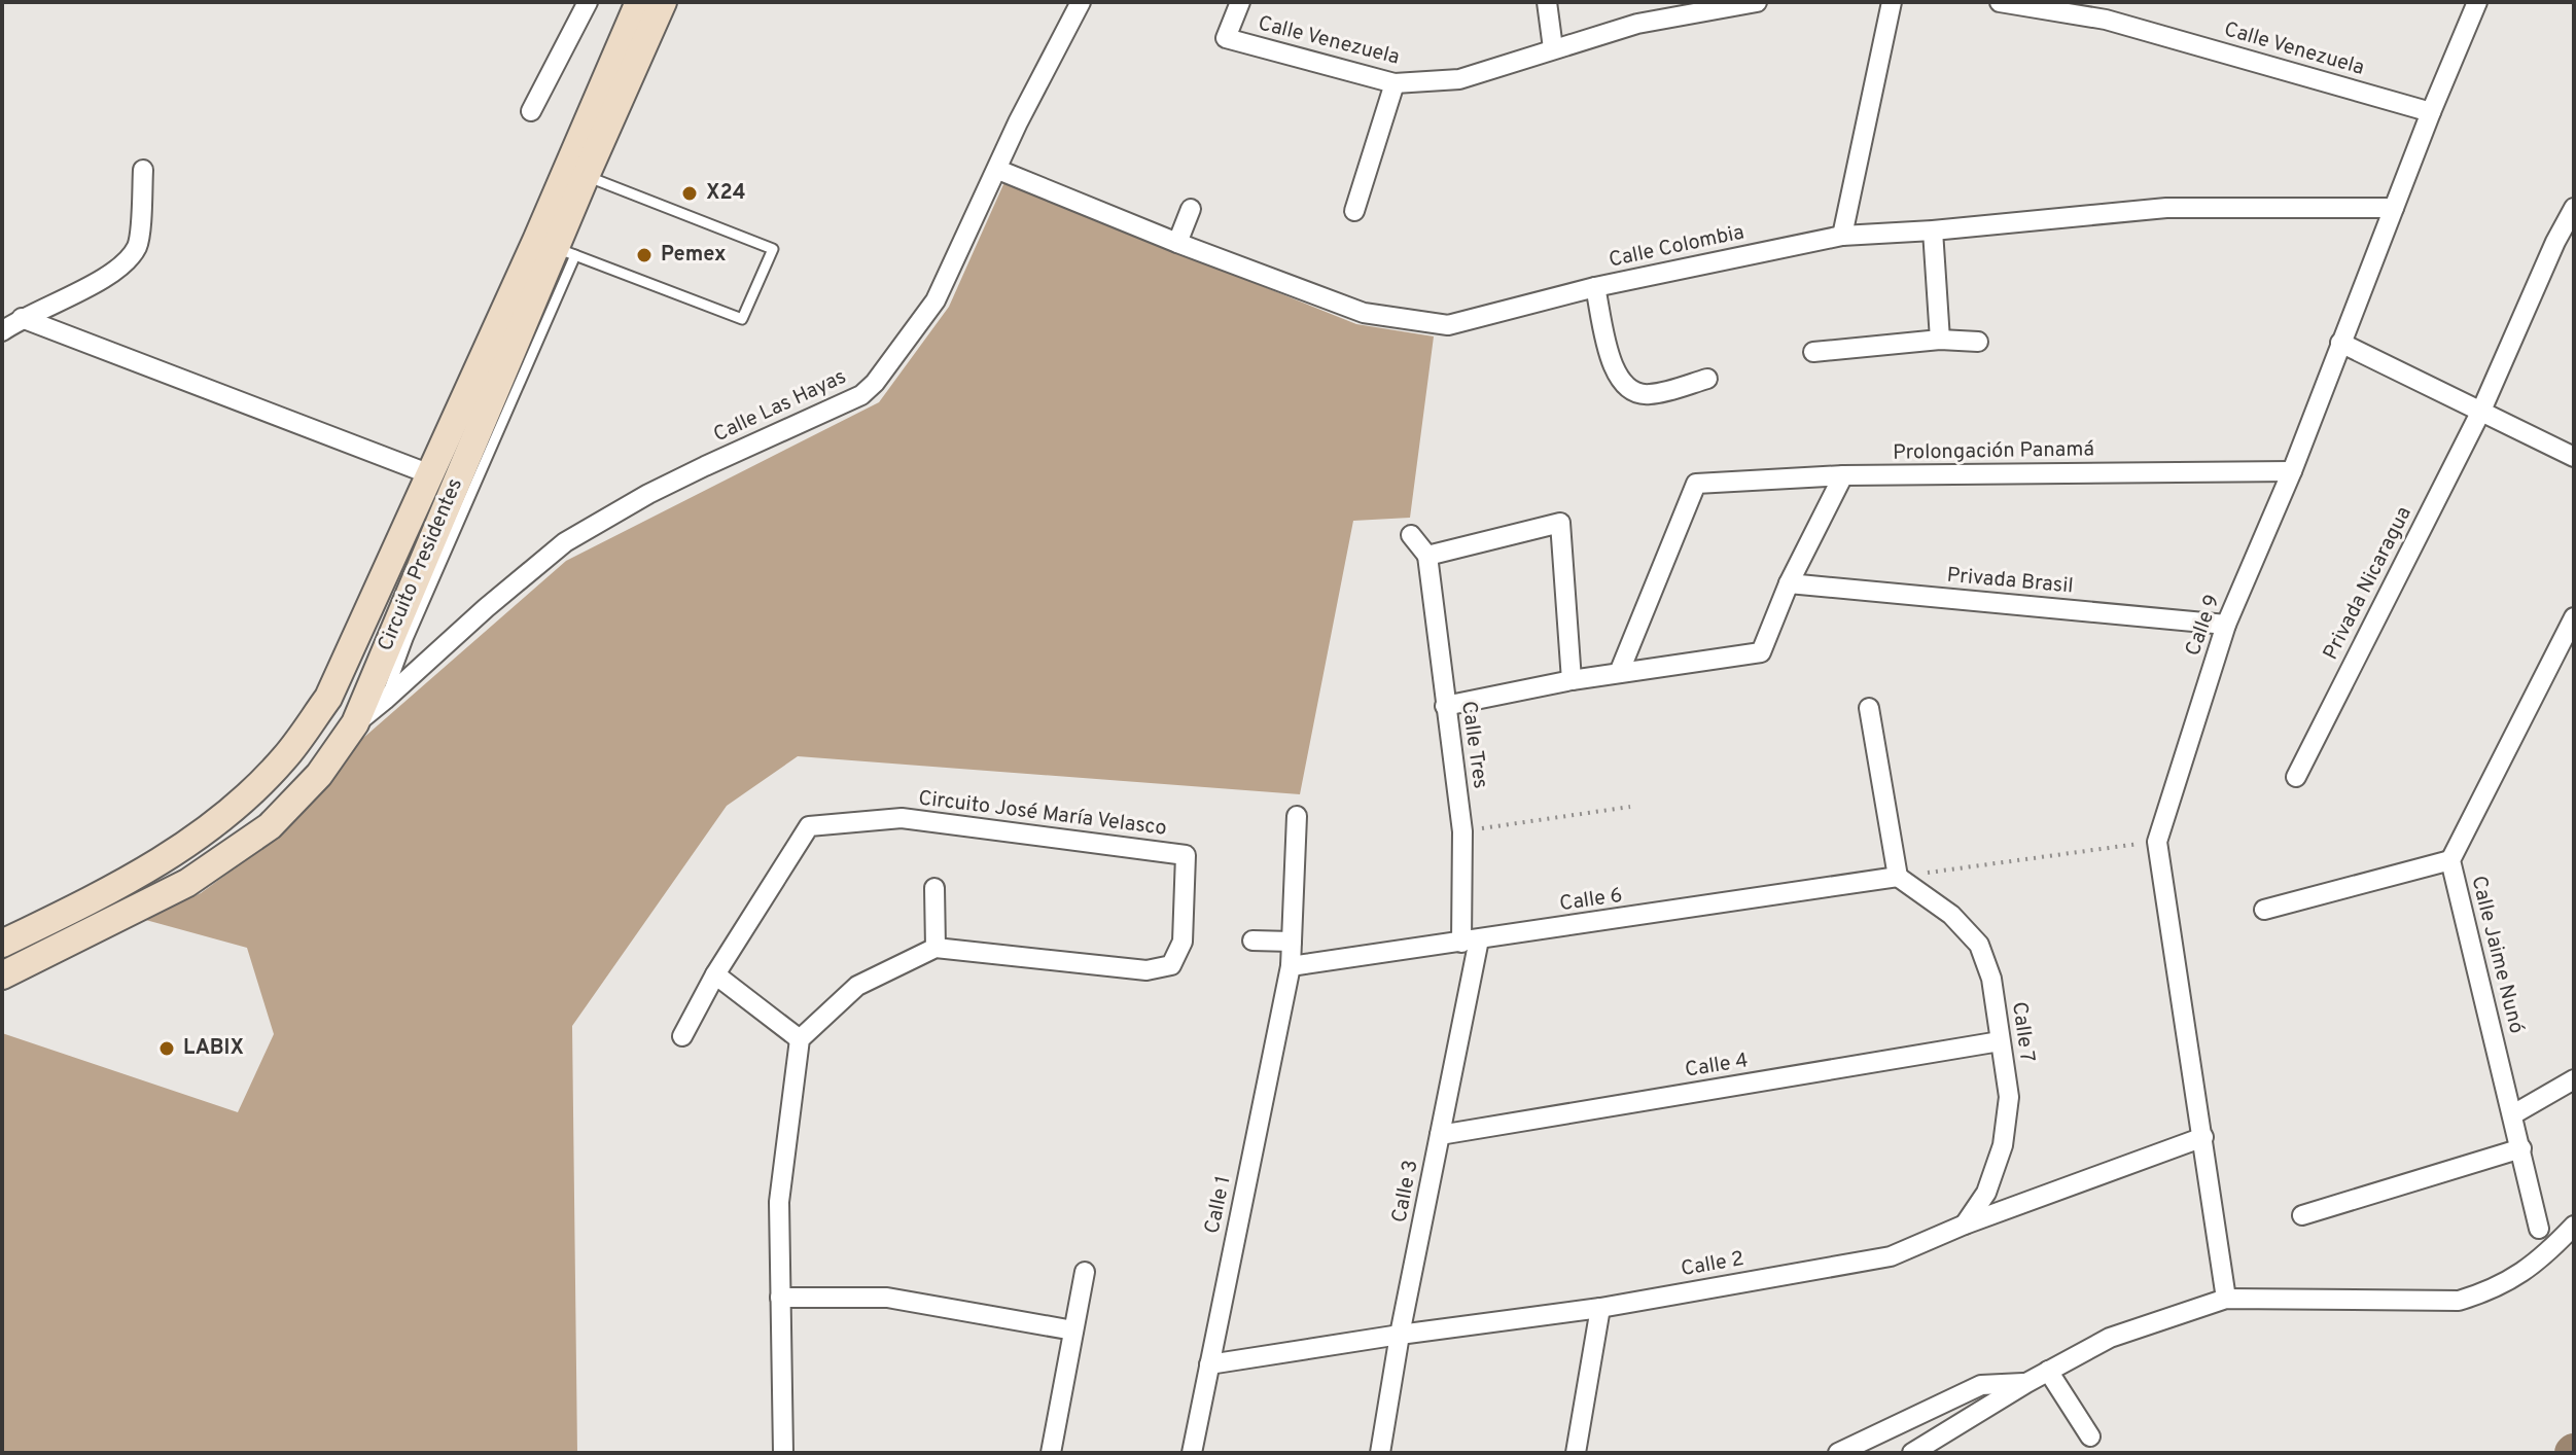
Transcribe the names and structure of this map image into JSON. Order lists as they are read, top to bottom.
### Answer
{
  "streets": {
    "main road": ["Circuito Presidentes"],
    "street": [
      "Calle Venezuela",
      "Calle Colombia",
      "Calle Las Hayas",
      "Prolongación Panamá",
      "Privada Brasil",
      "Privada Nicaragua",
      "Calle 9",
      "Calle Tres",
      "Circuito José María Velasco",
      "Calle 6",
      "Calle Jaime Nunó",
      "Calle 7",
      "Calle 4",
      "Calle 3",
      "Calle 1",
      "Calle 2"
    ]
  },
  "crossings": [
    ["Calle Venezuela", "Calle 9"],
    ["Calle Colombia", "Calle Las Hayas"],
    ["Calle Colombia", "Calle 9"],
    ["Calle Las Hayas", "Circuito Presidentes"],
    ["Prolongación Panamá", "Calle 9"],
    ["Privada Brasil", "Calle 9"],
    ["Calle 9", "Calle 2"],
    ["Calle Tres", "Calle 6"],
    ["Calle Tres", "Calle 3"],
    ["Calle 6", "Calle 7"],
    ["Calle 6", "Calle 3"],
    ["Calle 6", "Calle 1"],
    ["Calle 7", "Calle 4"],
    ["Calle 7", "Calle 2"],
    ["Calle 4", "Calle 3"],
    ["Calle 3", "Calle 2"],
    ["Calle 1", "Calle 2"]
  ],
  "places": ["X24", "Pemex", "LABIX"]
}
